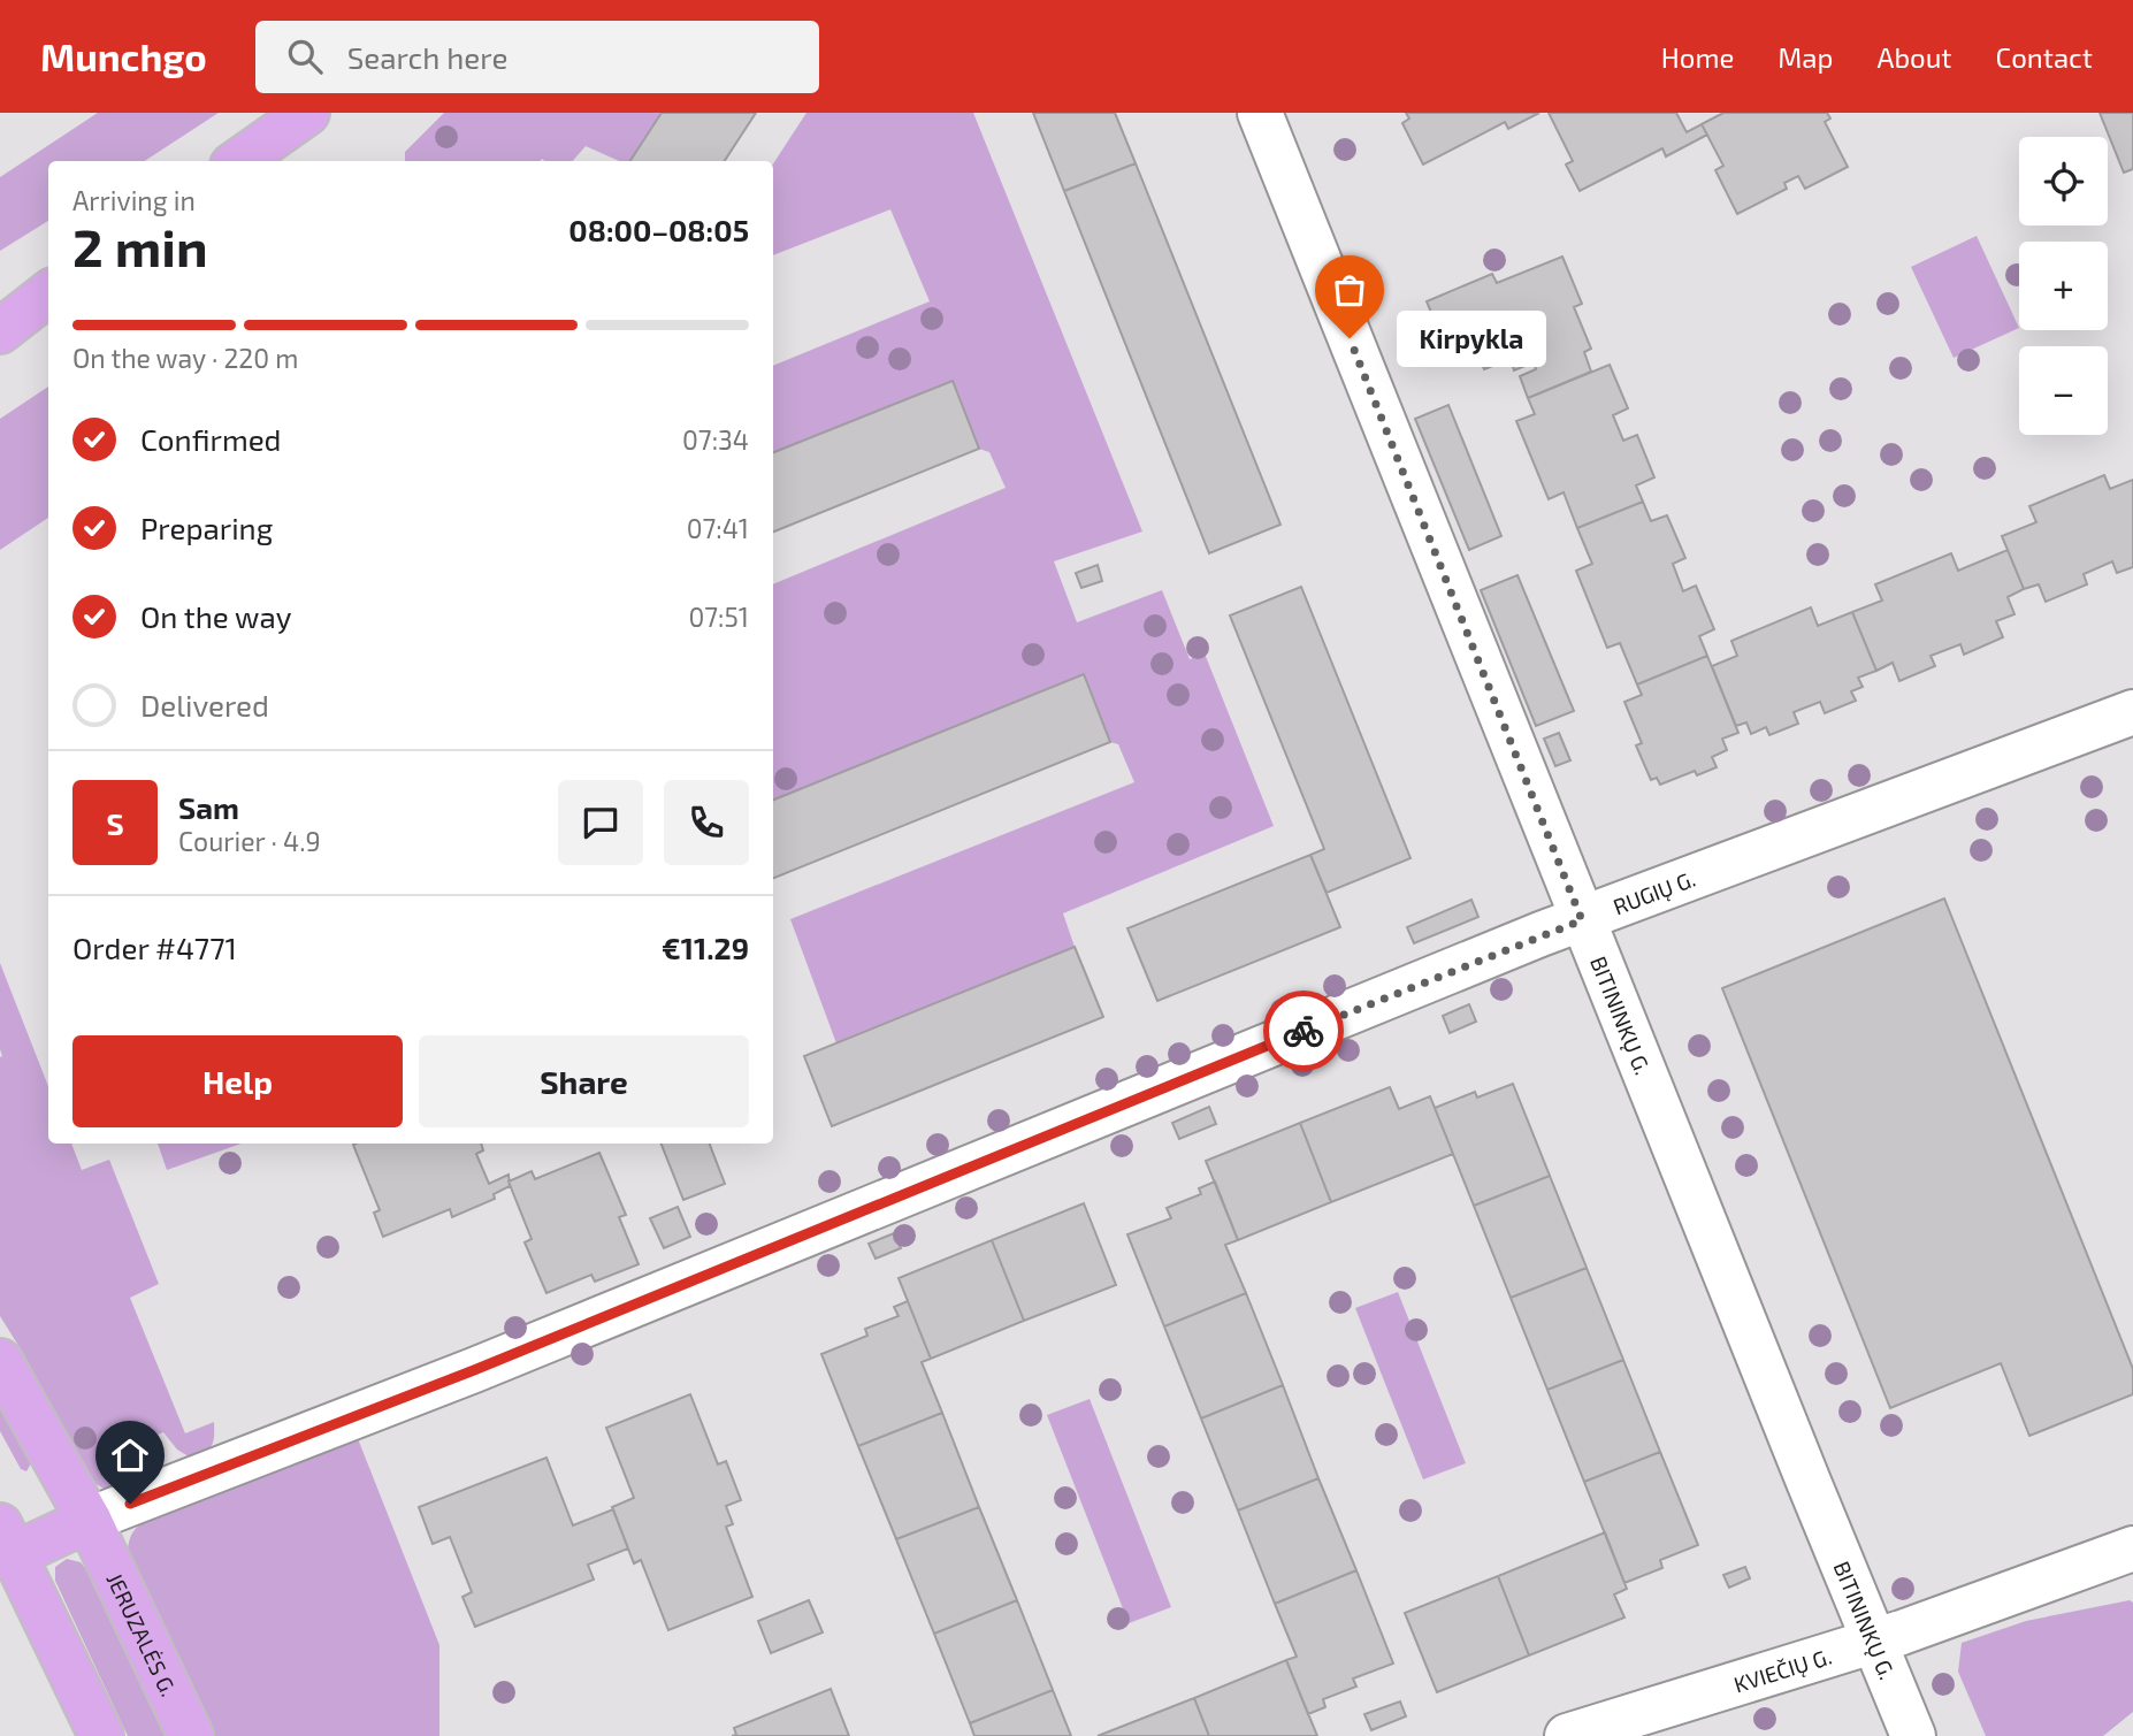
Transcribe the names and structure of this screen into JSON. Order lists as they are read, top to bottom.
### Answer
{
  "streets": {
    "main road": ["RUGIŲ G.", "JERUZALĖS G."],
    "street": ["BITININKŲ G.", "KVIEČIŲ G."]
  },
  "crossings": [
    ["RUGIŲ G.", "BITININKŲ G."],
    ["RUGIŲ G.", "JERUZALĖS G."],
    ["BITININKŲ G.", "KVIEČIŲ G."]
  ],
  "places": ["Kirpykla"],
  "page": {
    "header": "Munchgo",
    "search": "Search here",
    "nav": [
      "Home",
      "Map",
      "About",
      "Contact"
    ],
    "map_buttons": ["+", "−"],
    "heading": ["2 min", "Arriving in", "08:00–08:05"],
    "panel": [
      "Sam",
      "Courier · 4.9",
      "Order #4771",
      "€11.29"
    ],
    "bar": "On the way · 220 m",
    "bubble": "Kirpykla",
    "list": [
      ["Confirmed", "07:34"],
      ["Preparing", "07:41"],
      ["On the way", "07:51"],
      "Delivered"
    ],
    "round": "S",
    "buttons": ["Help", "Share"]
  }
}
